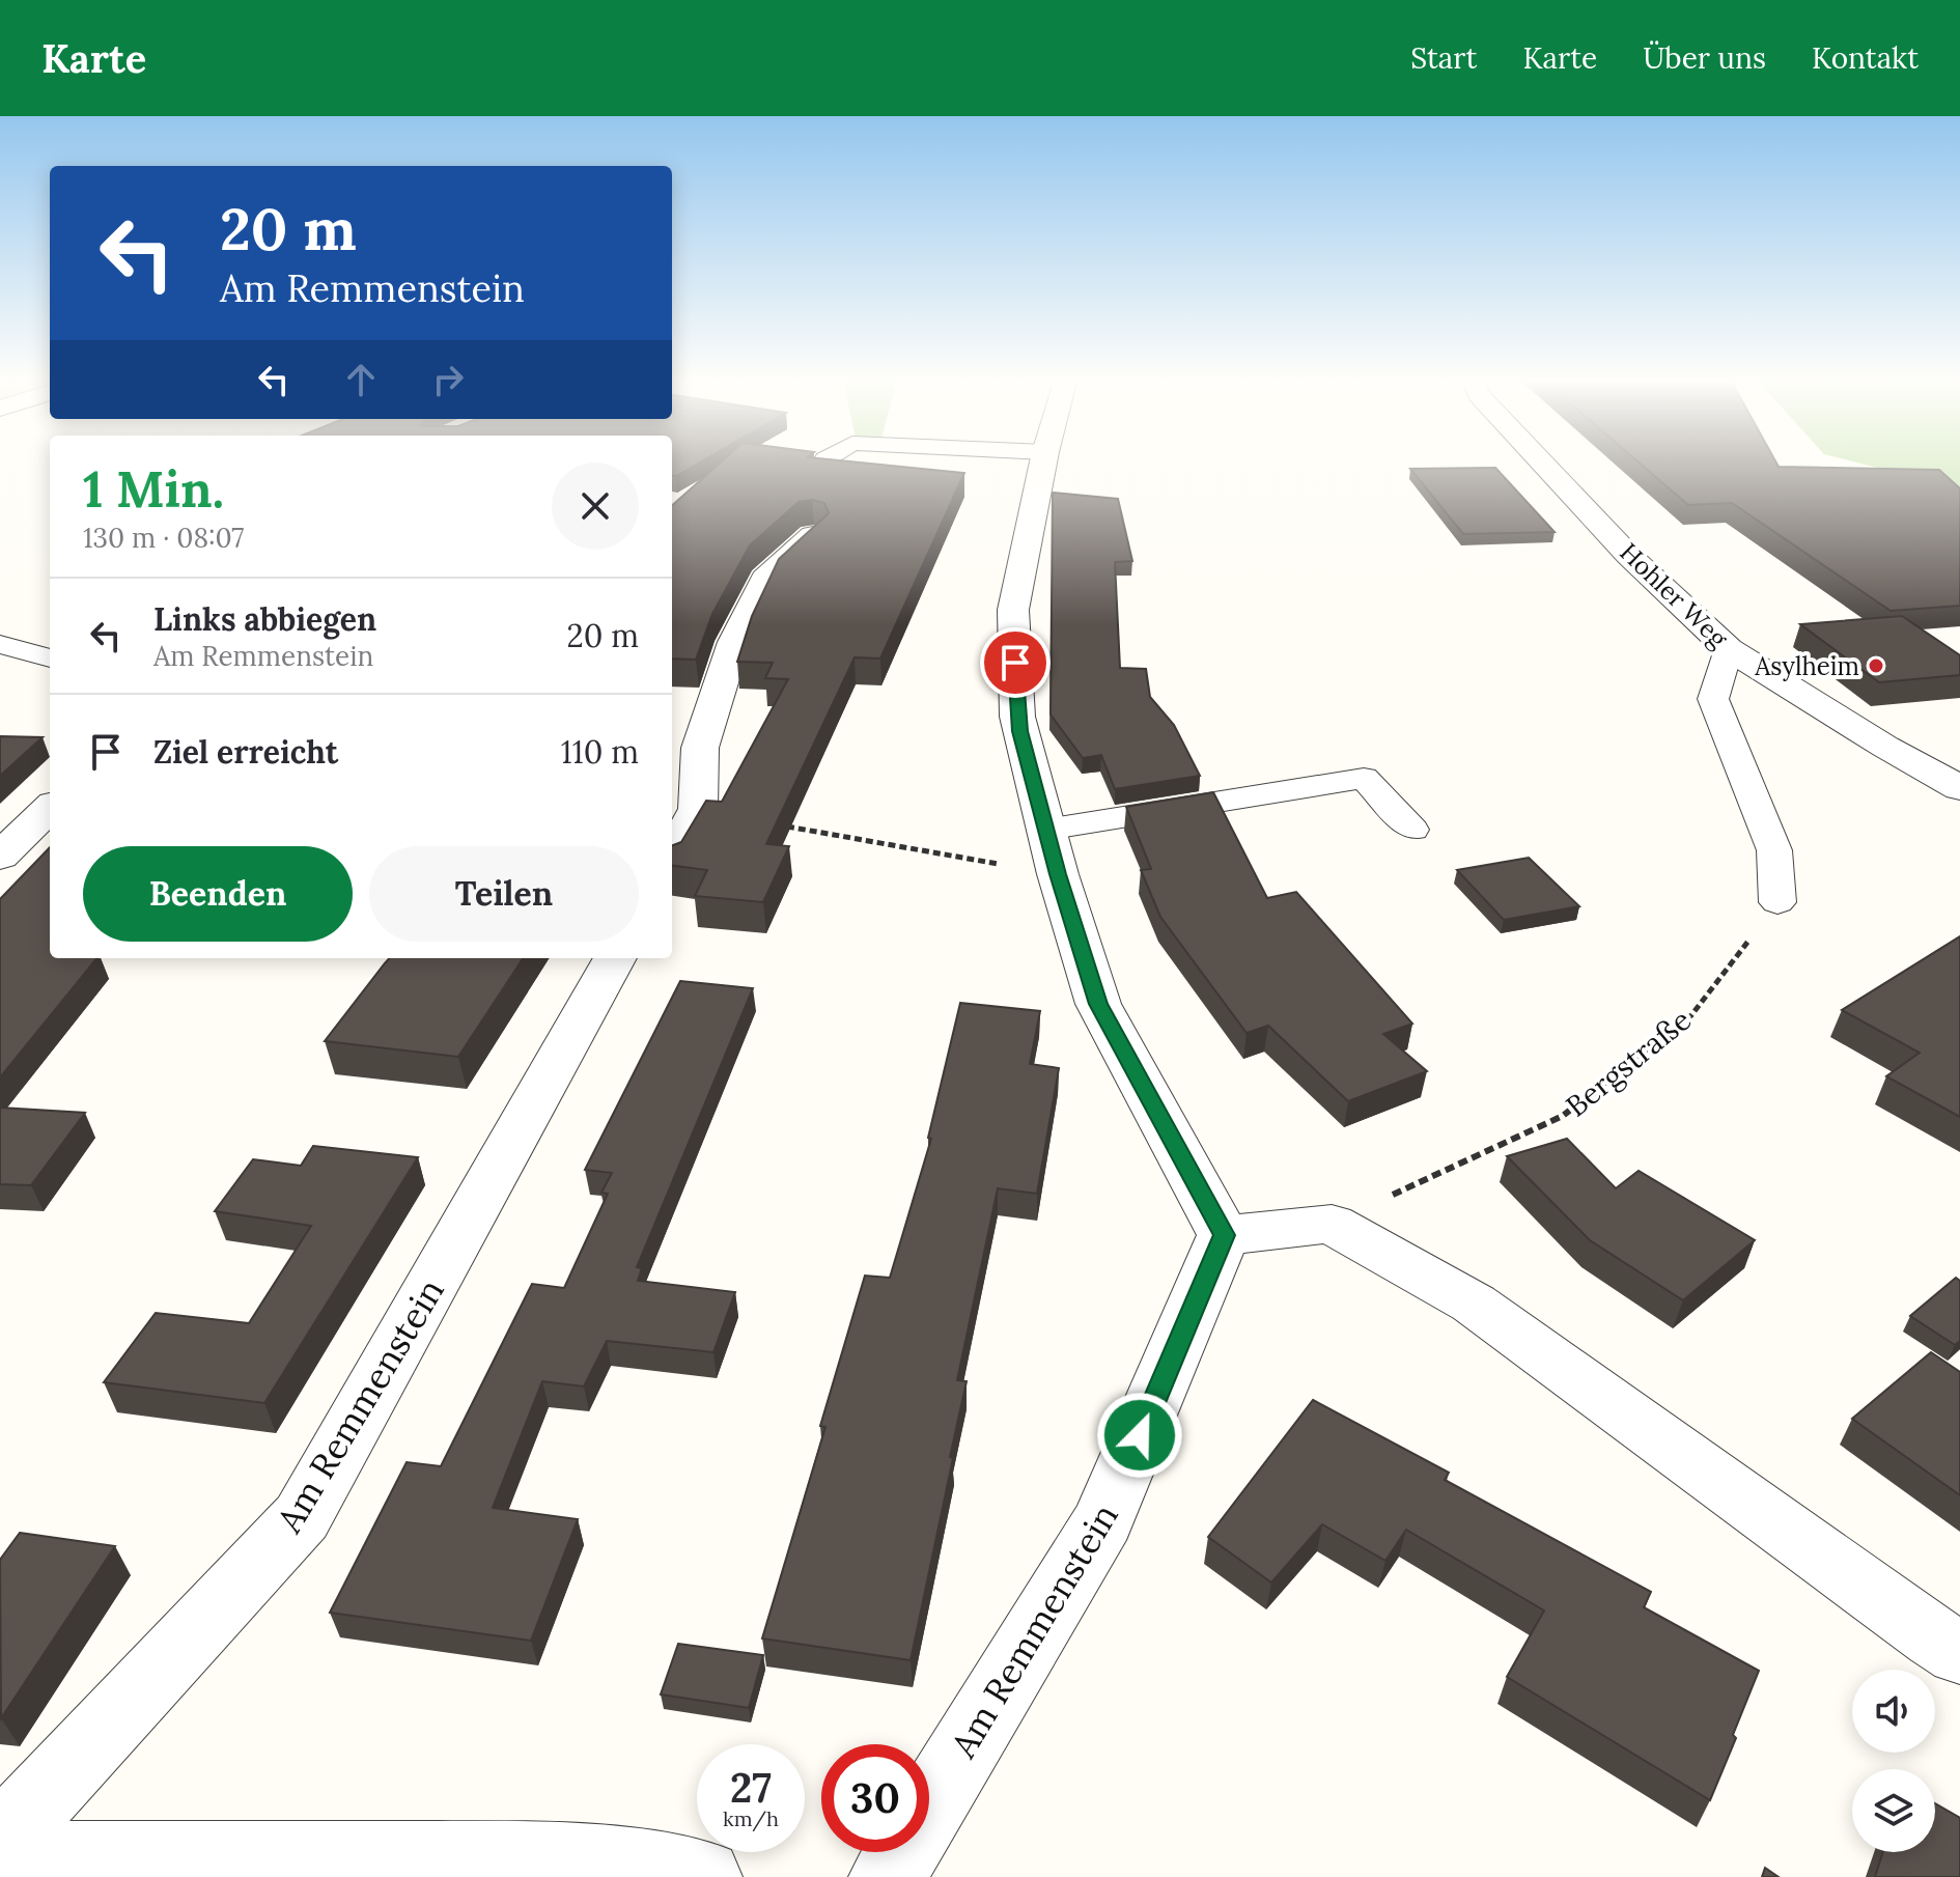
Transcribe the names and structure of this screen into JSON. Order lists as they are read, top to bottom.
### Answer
{
  "streets": {
    "street": ["Hohler Weg", "Am Remmenstein"],
    "path": ["Bergstraße"]
  },
  "places": ["Asylheim"],
  "page": {
    "header": "Karte",
    "nav": [
      "Start",
      "Karte",
      "Über uns",
      "Kontakt"
    ],
    "turn": ["20 m", "Am Remmenstein"],
    "heading": ["1 Min.", "130 m · 08:07"],
    "list": [
      {
        "name": "Links abbiegen",
        "note": "Am Remmenstein",
        "value": "20 m"
      },
      {
        "name": "Ziel erreicht",
        "value": "110 m"
      }
    ],
    "buttons": ["Beenden", "Teilen"],
    "speed": "27 km/h",
    "limit": "30"
  }
}
